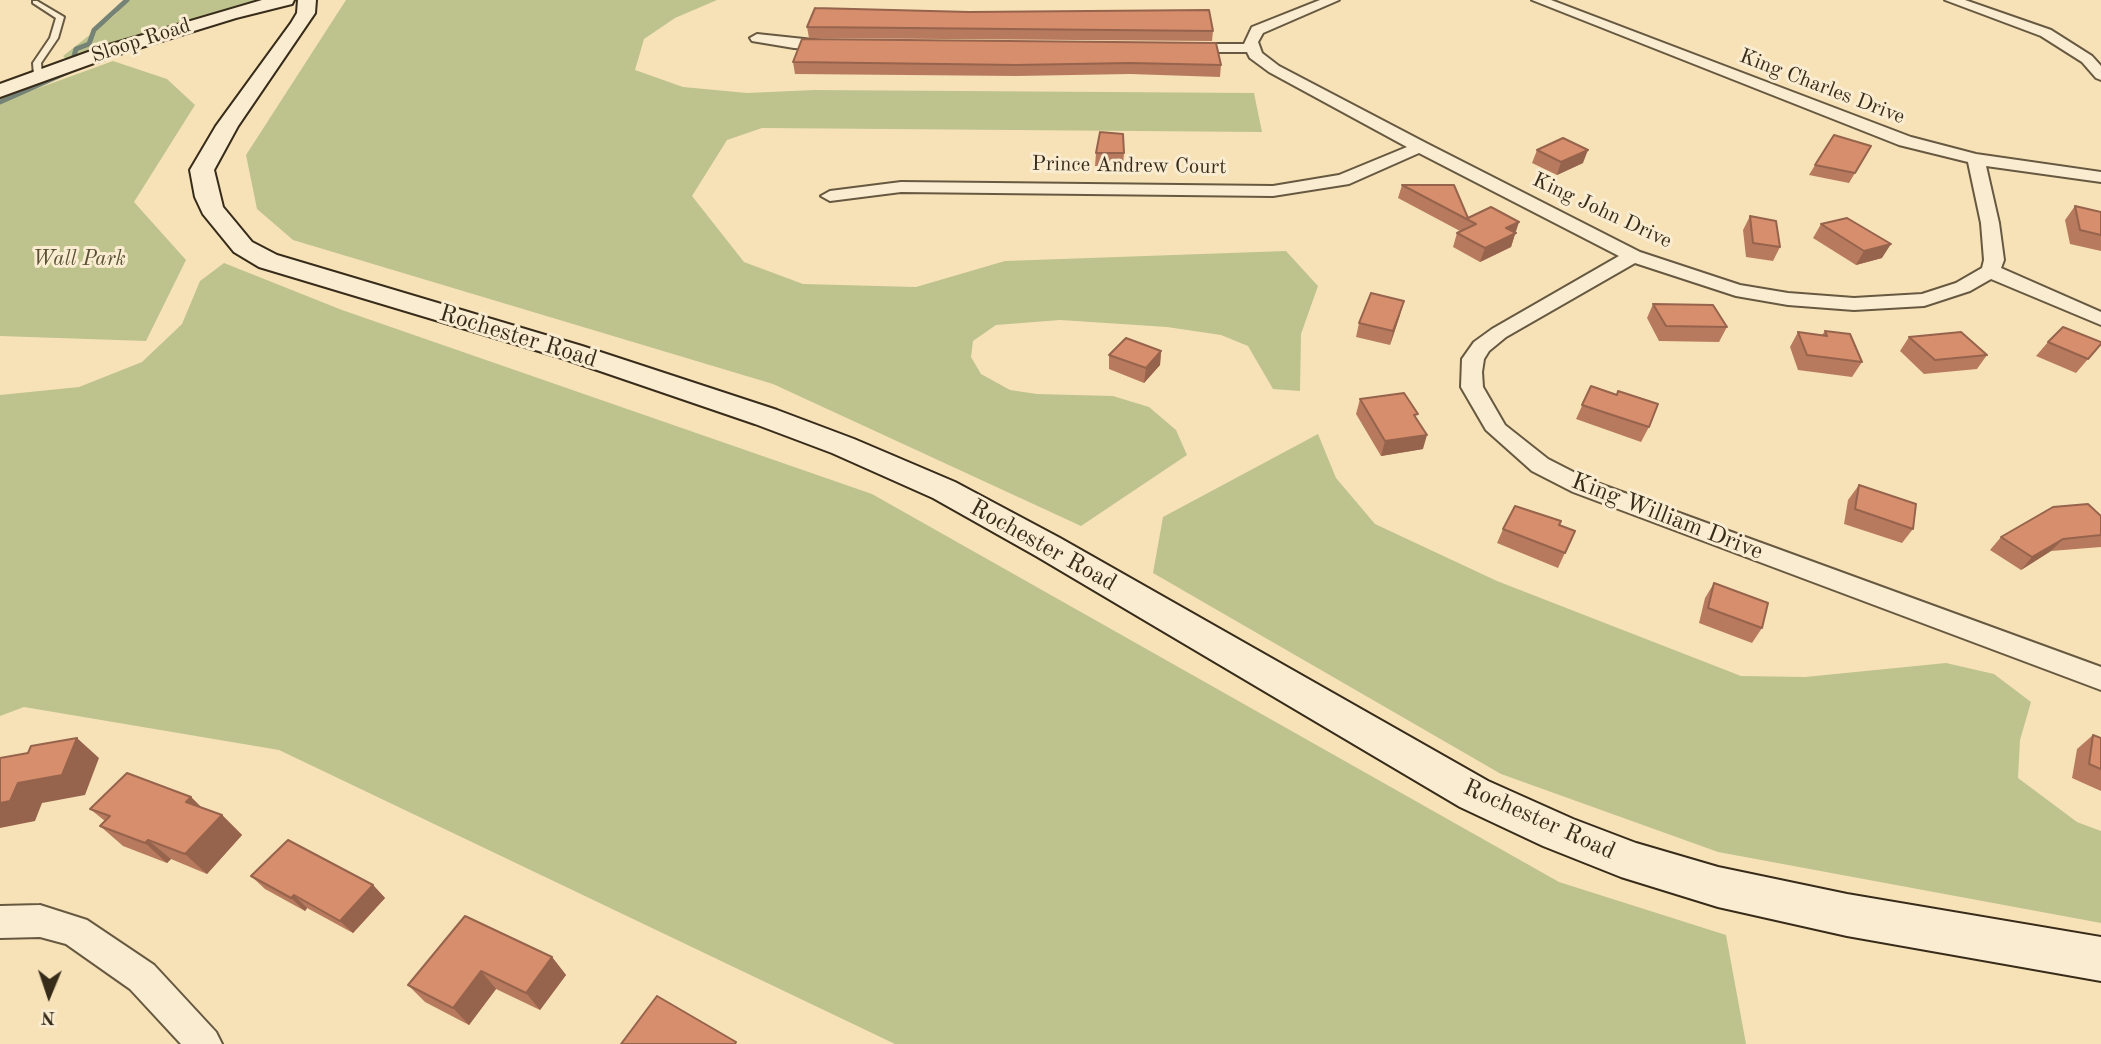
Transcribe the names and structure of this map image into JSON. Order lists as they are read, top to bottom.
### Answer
{
  "streets": {
    "street": [
      "Sloop Road",
      "King Charles Drive",
      "Prince Andrew Court",
      "King John Drive",
      "Rochester Road",
      "King William Drive"
    ]
  },
  "crossings": [
    ["Prince Andrew Court", "King John Drive"],
    ["King John Drive", "King William Drive"]
  ],
  "parks": ["Wall Park"],
  "north": "bottom"
}
